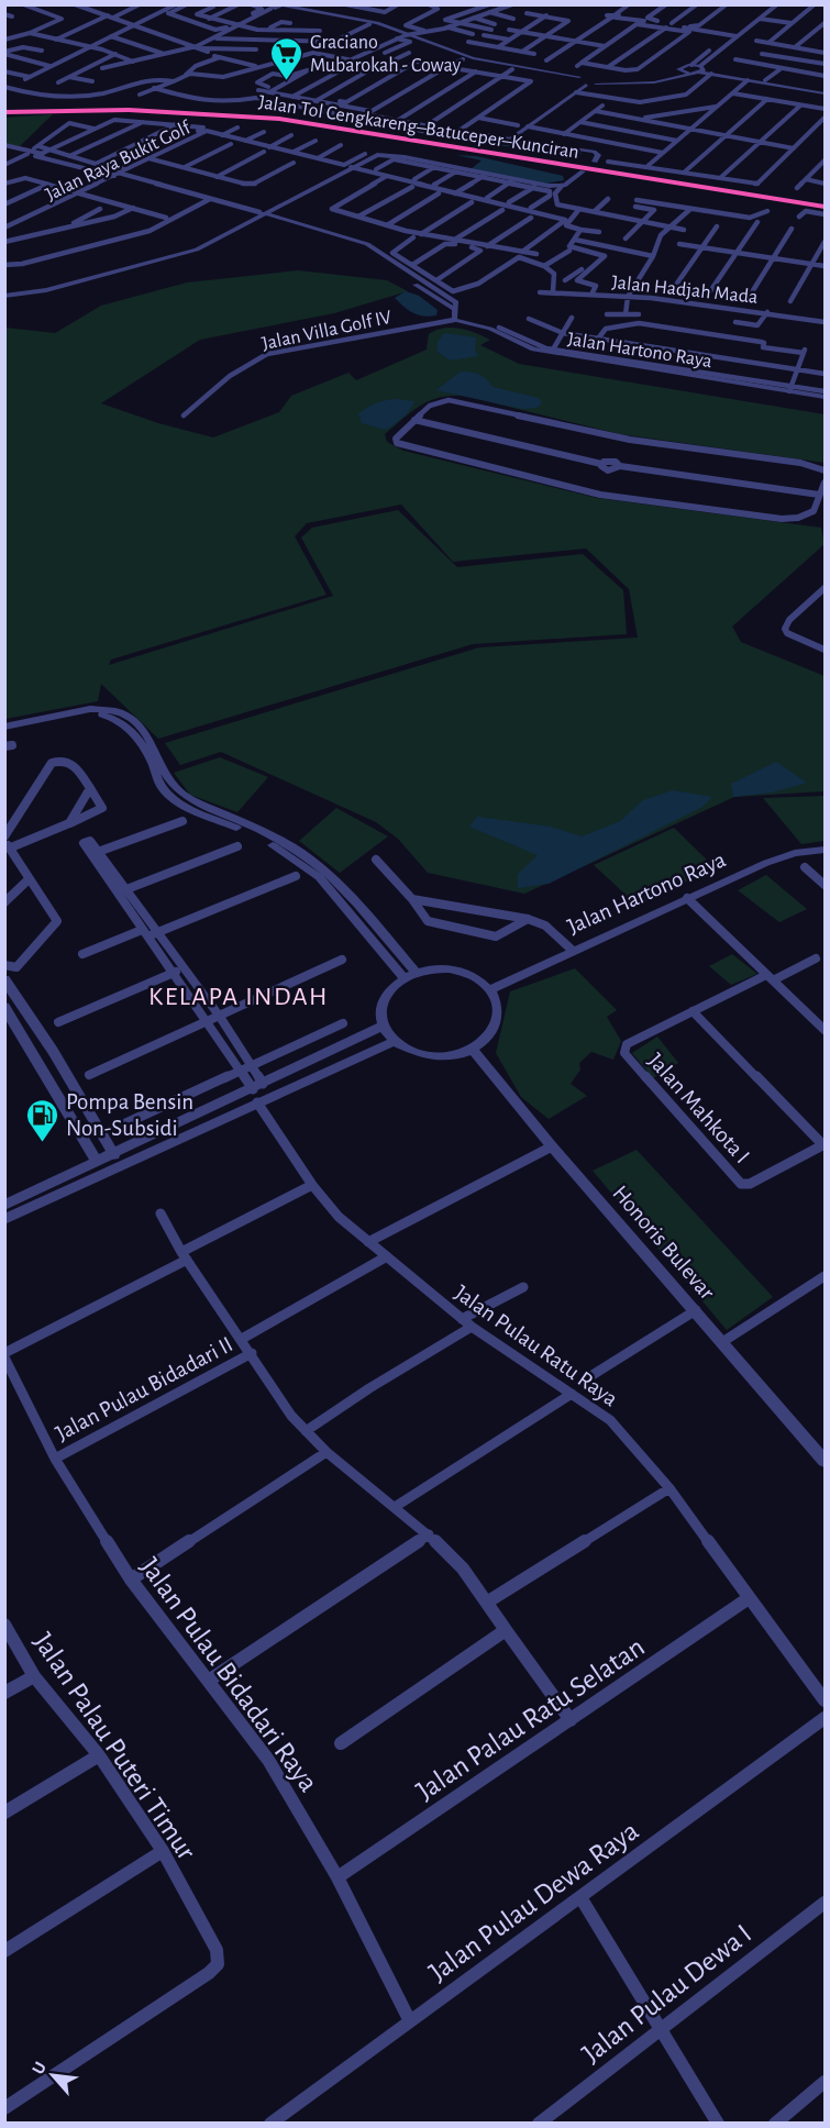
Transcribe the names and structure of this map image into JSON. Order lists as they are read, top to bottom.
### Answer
{
  "streets": {
    "highway": ["Jalan Tol Cengkareng–Batuceper–Kunciran"],
    "street": [
      "Jalan Raya Bukit Golf",
      "Jalan Hadjah Mada",
      "Jalan Villa Golf IV",
      "Jalan Hartono Raya",
      "Jalan Mahkota I",
      "Honoris Bulevar",
      "Jalan Pulau Ratu Raya",
      "Jalan Pulau Bidadari II",
      "Jalan Pulau Bidadari Raya",
      "Jalan Palau Ratu Selatan",
      "Jalan Palau Puteri Timur",
      "Jalan Pulau Dewa Raya",
      "Jalan Pulau Dewa I"
    ]
  },
  "crossings": [
    ["Jalan Villa Golf IV", "Jalan Hartono Raya"],
    ["Jalan Hartono Raya", "Honoris Bulevar"],
    ["Jalan Pulau Ratu Raya", "Jalan Palau Ratu Selatan"],
    ["Jalan Pulau Bidadari II", "Jalan Pulau Bidadari Raya"],
    ["Jalan Pulau Bidadari Raya", "Jalan Palau Ratu Selatan"],
    ["Jalan Pulau Bidadari Raya", "Jalan Pulau Dewa Raya"]
  ],
  "districts": ["KELAPA INDAH"],
  "places": {
    "supermarket": ["Graciano Mubarokah - Coway"],
    "fuel station": ["Pompa Bensin Non-Subsidi"]
  },
  "north": "top left"
}
